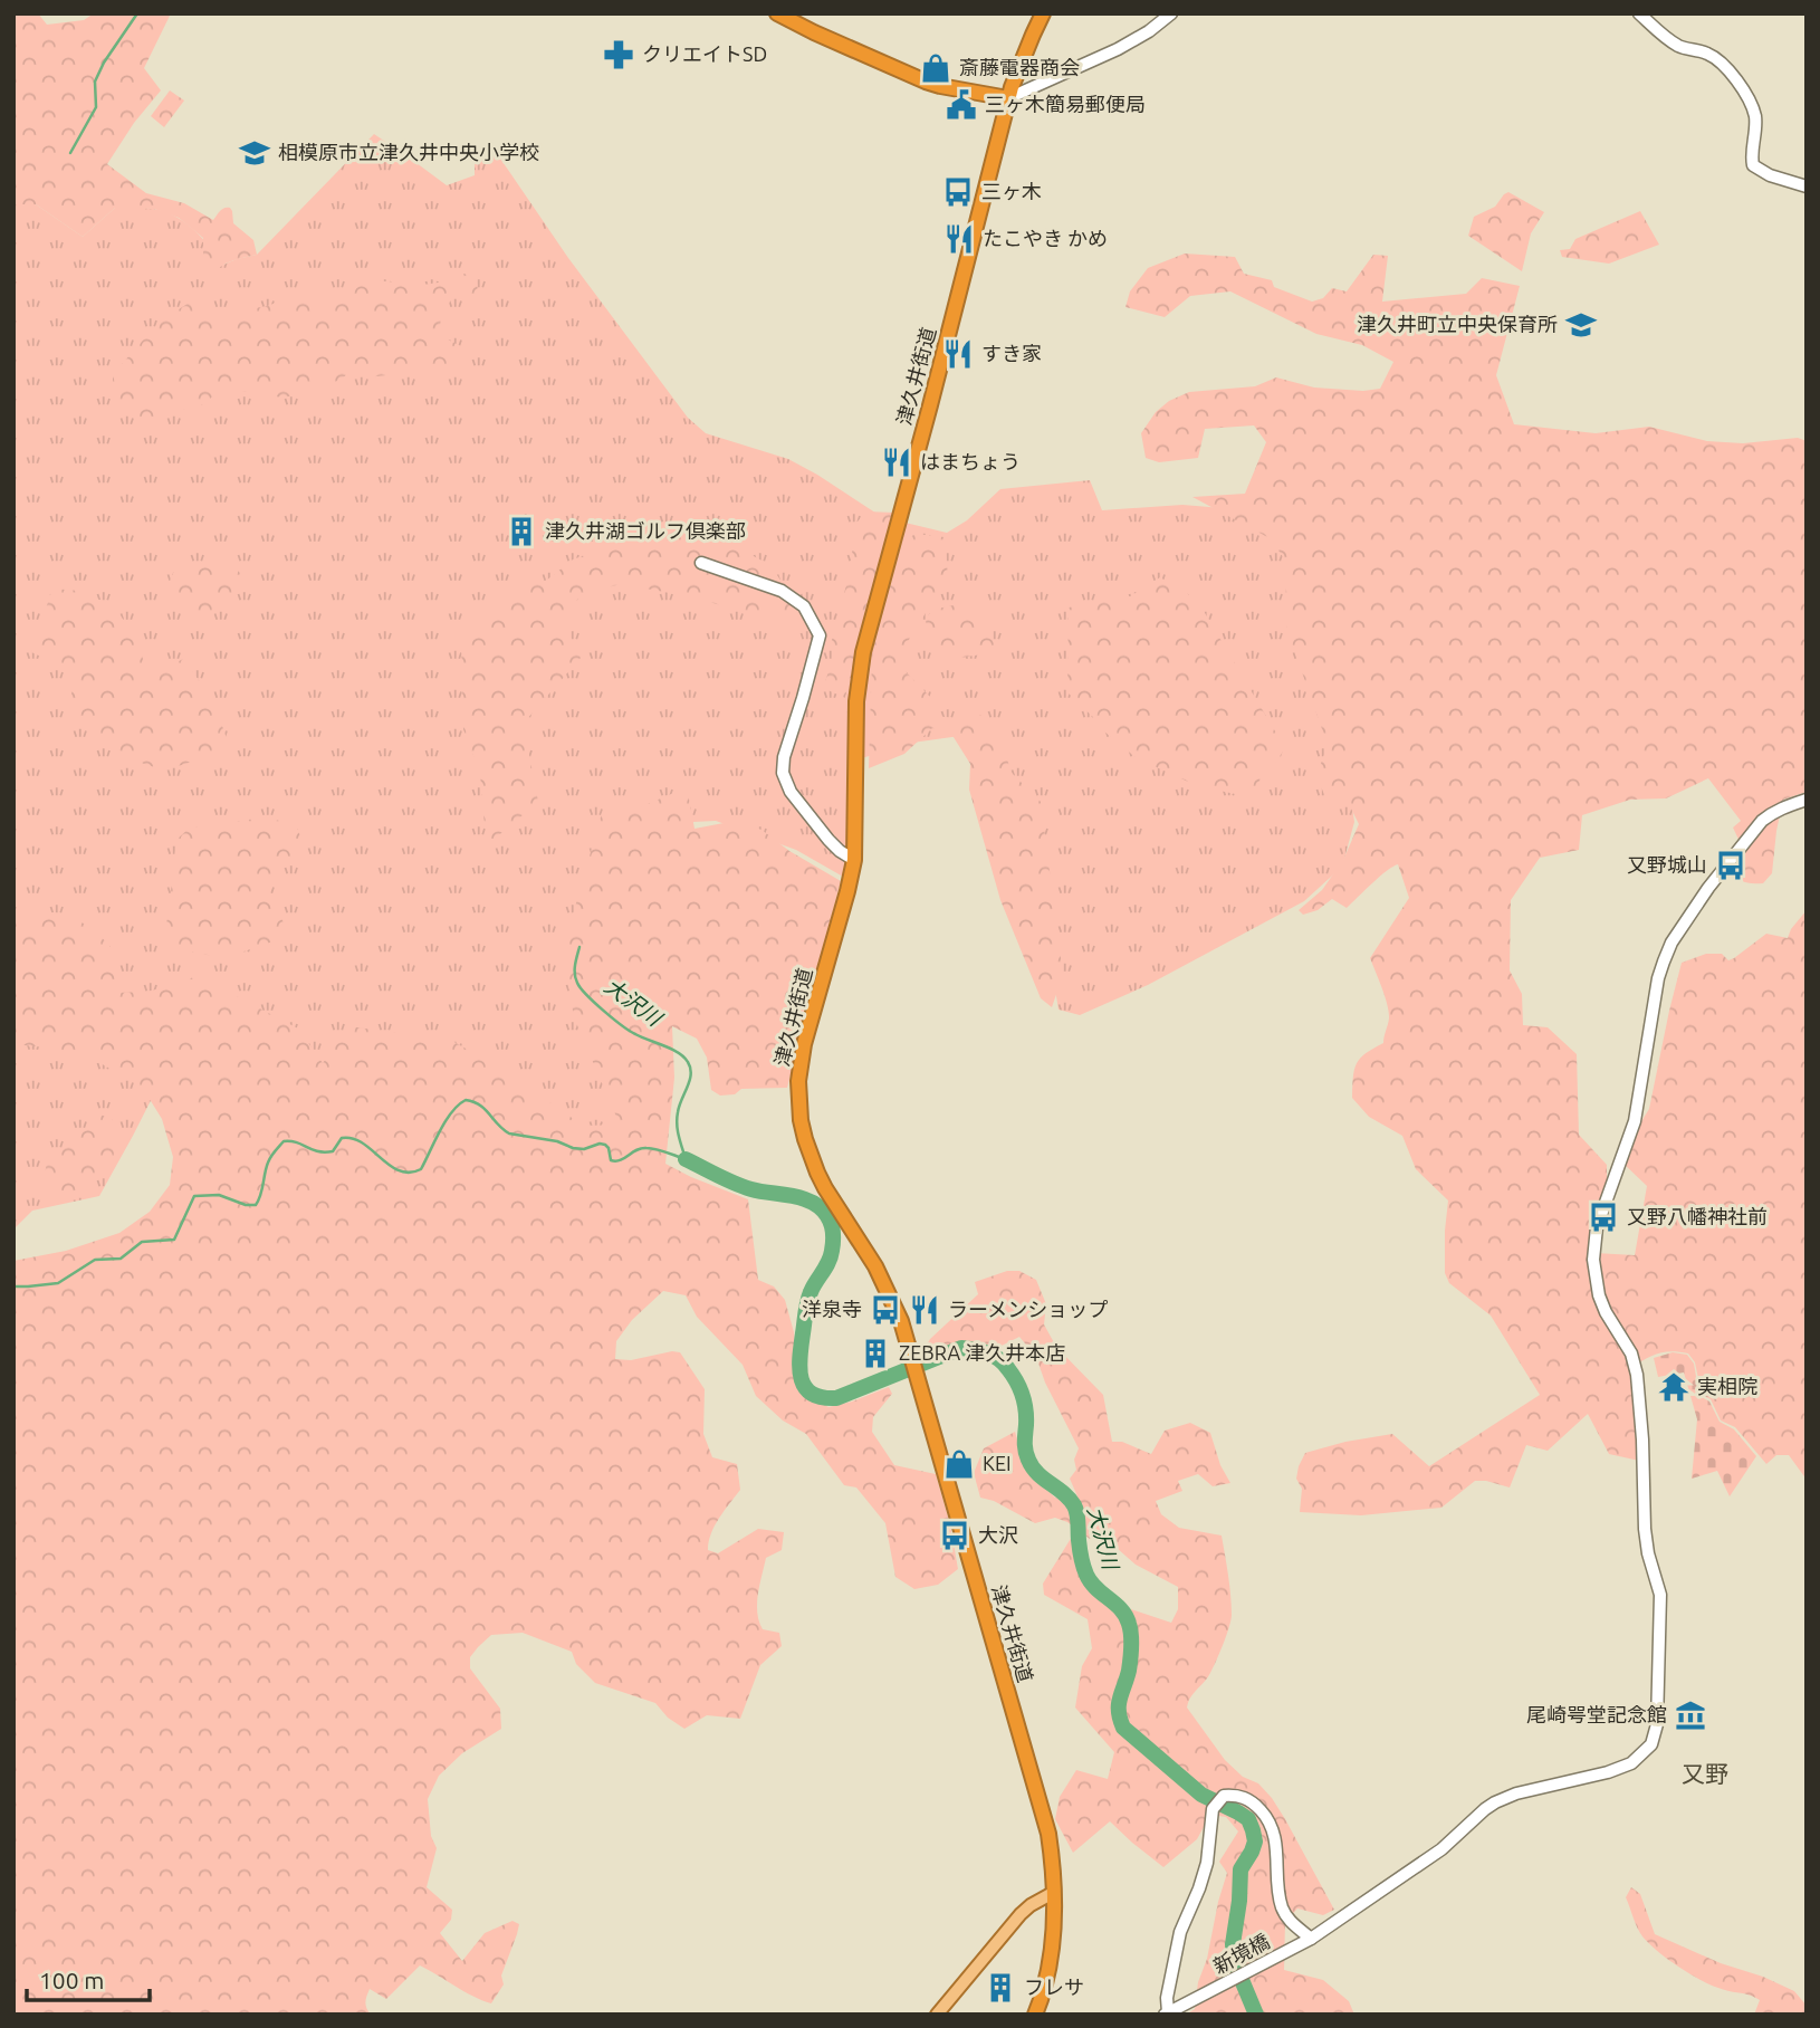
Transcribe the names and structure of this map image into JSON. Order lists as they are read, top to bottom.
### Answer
{
  "streets": {
    "highway": ["津久井街道"],
    "street": ["新境橋"]
  },
  "districts": ["又野"],
  "water": ["大沢川"],
  "places": {
    "pharmacy": ["クリエイトSD"],
    "shop": ["斎藤電器商会", "KEI"],
    "public building": ["三ヶ木簡易郵便局"],
    "school or university": ["相模原市立津久井中央小学校", "津久井町立中央保育所"],
    "bus stop": [
      "三ヶ木",
      "又野城山",
      "又野八幡神社前",
      "洋泉寺",
      "大沢"
    ],
    "restaurant": [
      "たこやき かめ",
      "すき家",
      "はまちょう",
      "ラーメンショップ"
    ],
    "building": ["津久井湖ゴルフ倶楽部", "ZEBRA 津久井本店", "フレサ"],
    "temple": ["実相院"],
    "museum": ["尾崎咢堂記念館"]
  },
  "scale_bar": "100 m"
}
